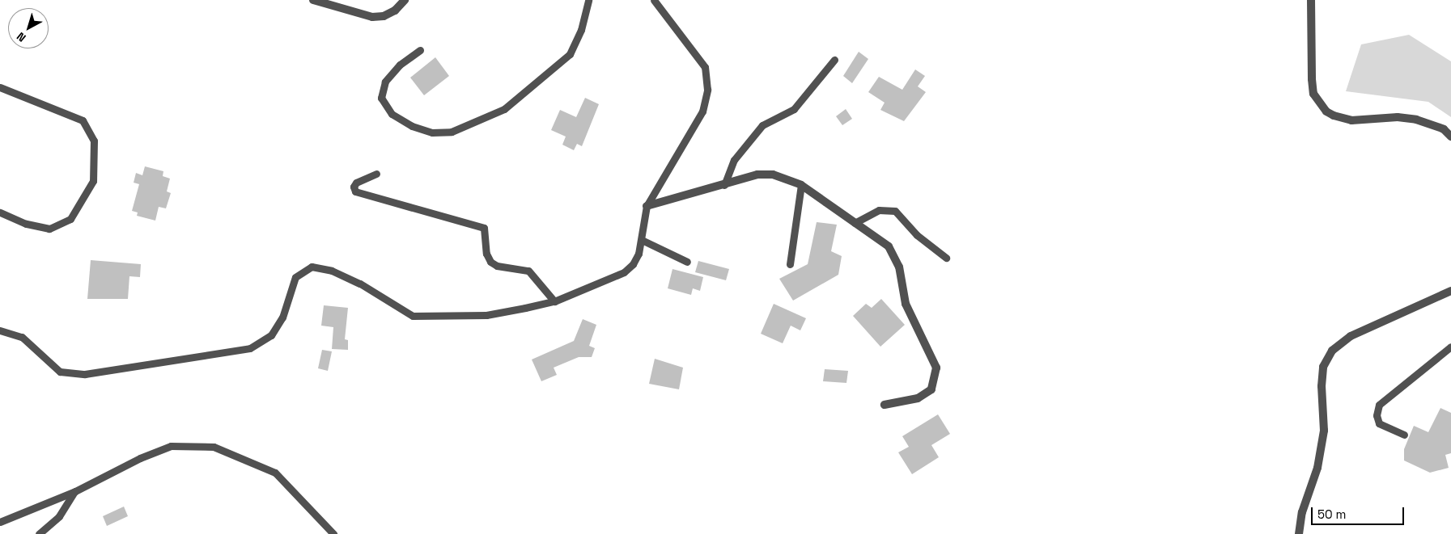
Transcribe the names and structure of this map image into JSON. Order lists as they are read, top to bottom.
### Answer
{
  "scale_bar": "50 m",
  "north": "bottom left"
}
